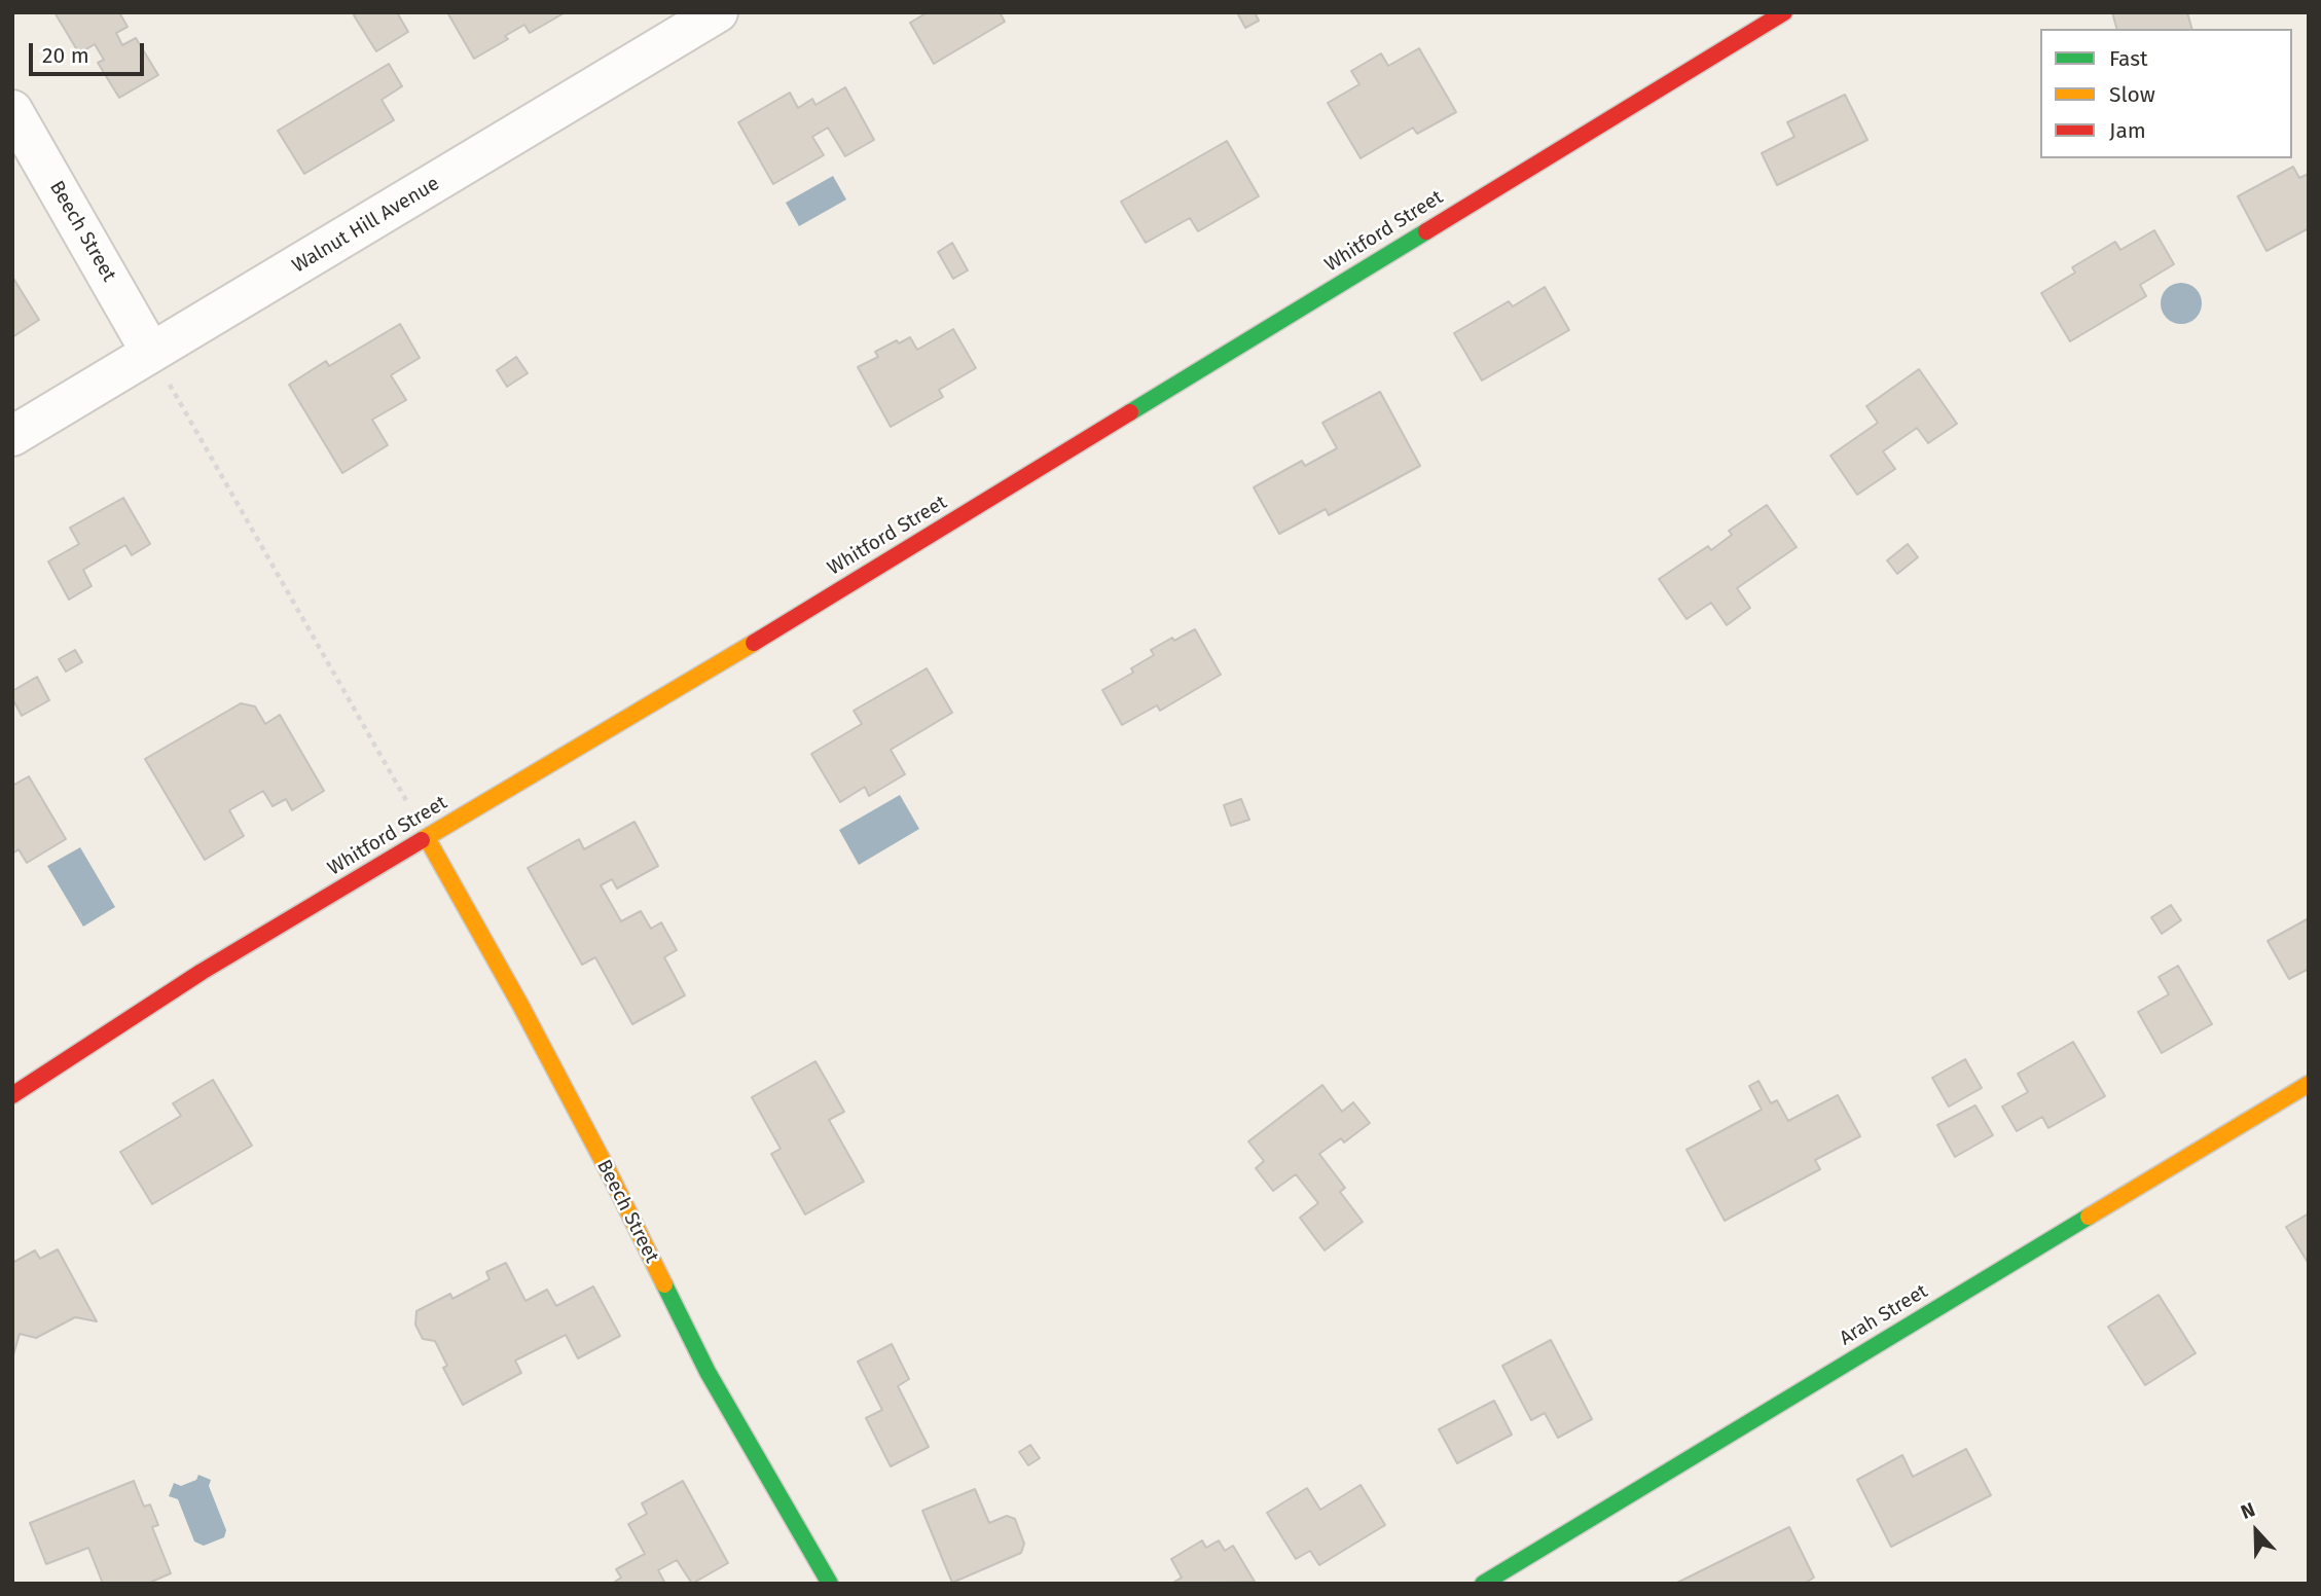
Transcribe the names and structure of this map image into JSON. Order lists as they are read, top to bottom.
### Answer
{
  "streets": {
    "street": [
      "Walnut Hill Avenue",
      "Beech Street",
      "Whitford Street",
      "Arah Street"
    ]
  },
  "crossings": [
    ["Walnut Hill Avenue", "Beech Street"],
    ["Beech Street", "Whitford Street"]
  ],
  "legend": ["Fast", "Slow", "Jam"],
  "scale_bar": "20 m",
  "north": "top"
}
